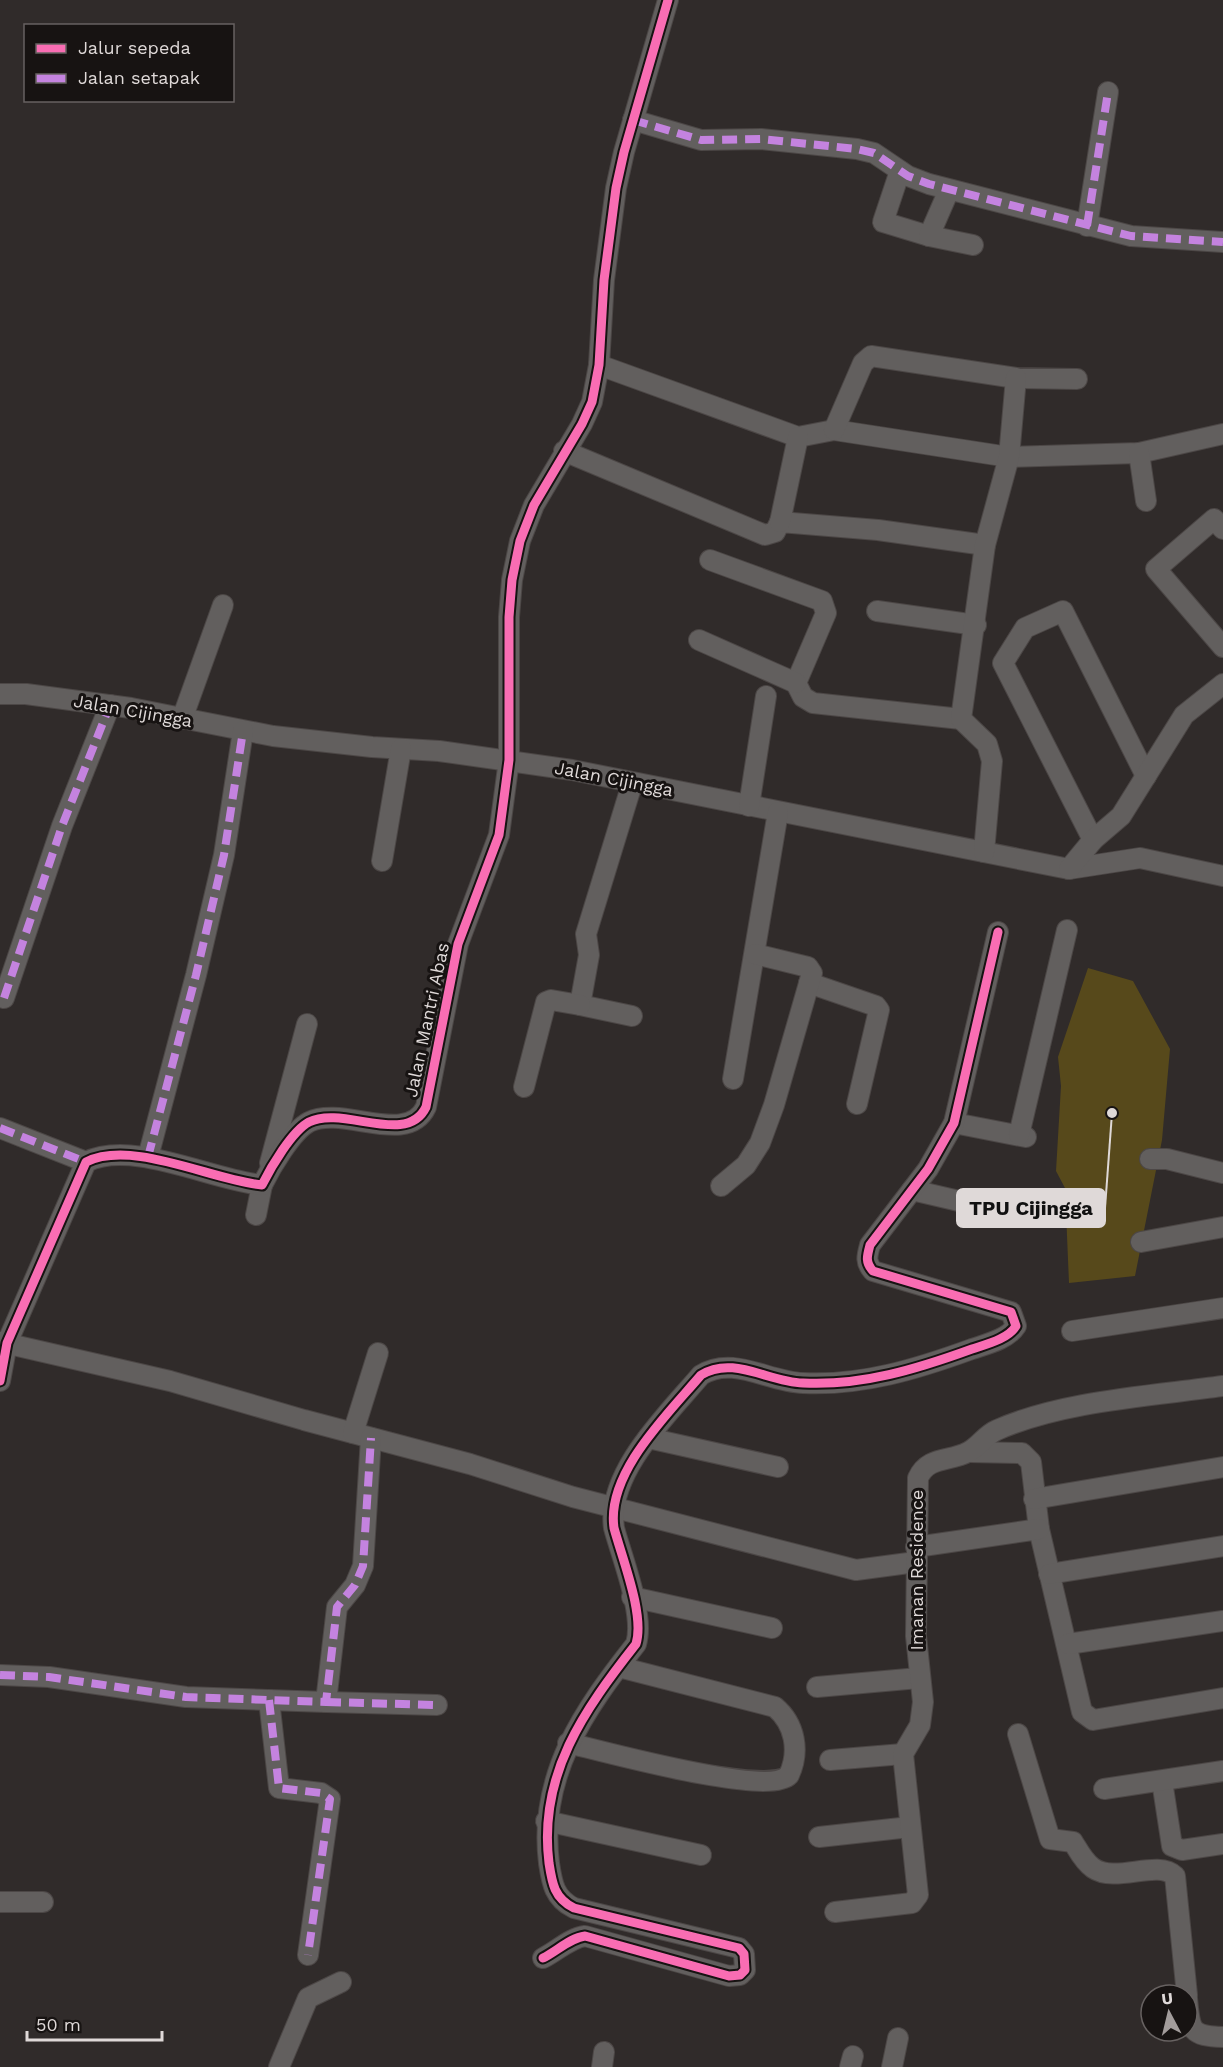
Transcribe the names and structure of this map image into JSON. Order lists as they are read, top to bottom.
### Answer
{
  "streets": {
    "street": ["Jalan Cijingga", "Jalan Mantri Abas", "Imanan Residence"]
  },
  "crossings": [
    ["Jalan Cijingga", "Jalan Mantri Abas"]
  ],
  "places": ["TPU Cijingga"],
  "legend": ["Jalur sepeda", "Jalan setapak"],
  "scale_bar": "50 m",
  "north": "top"
}
